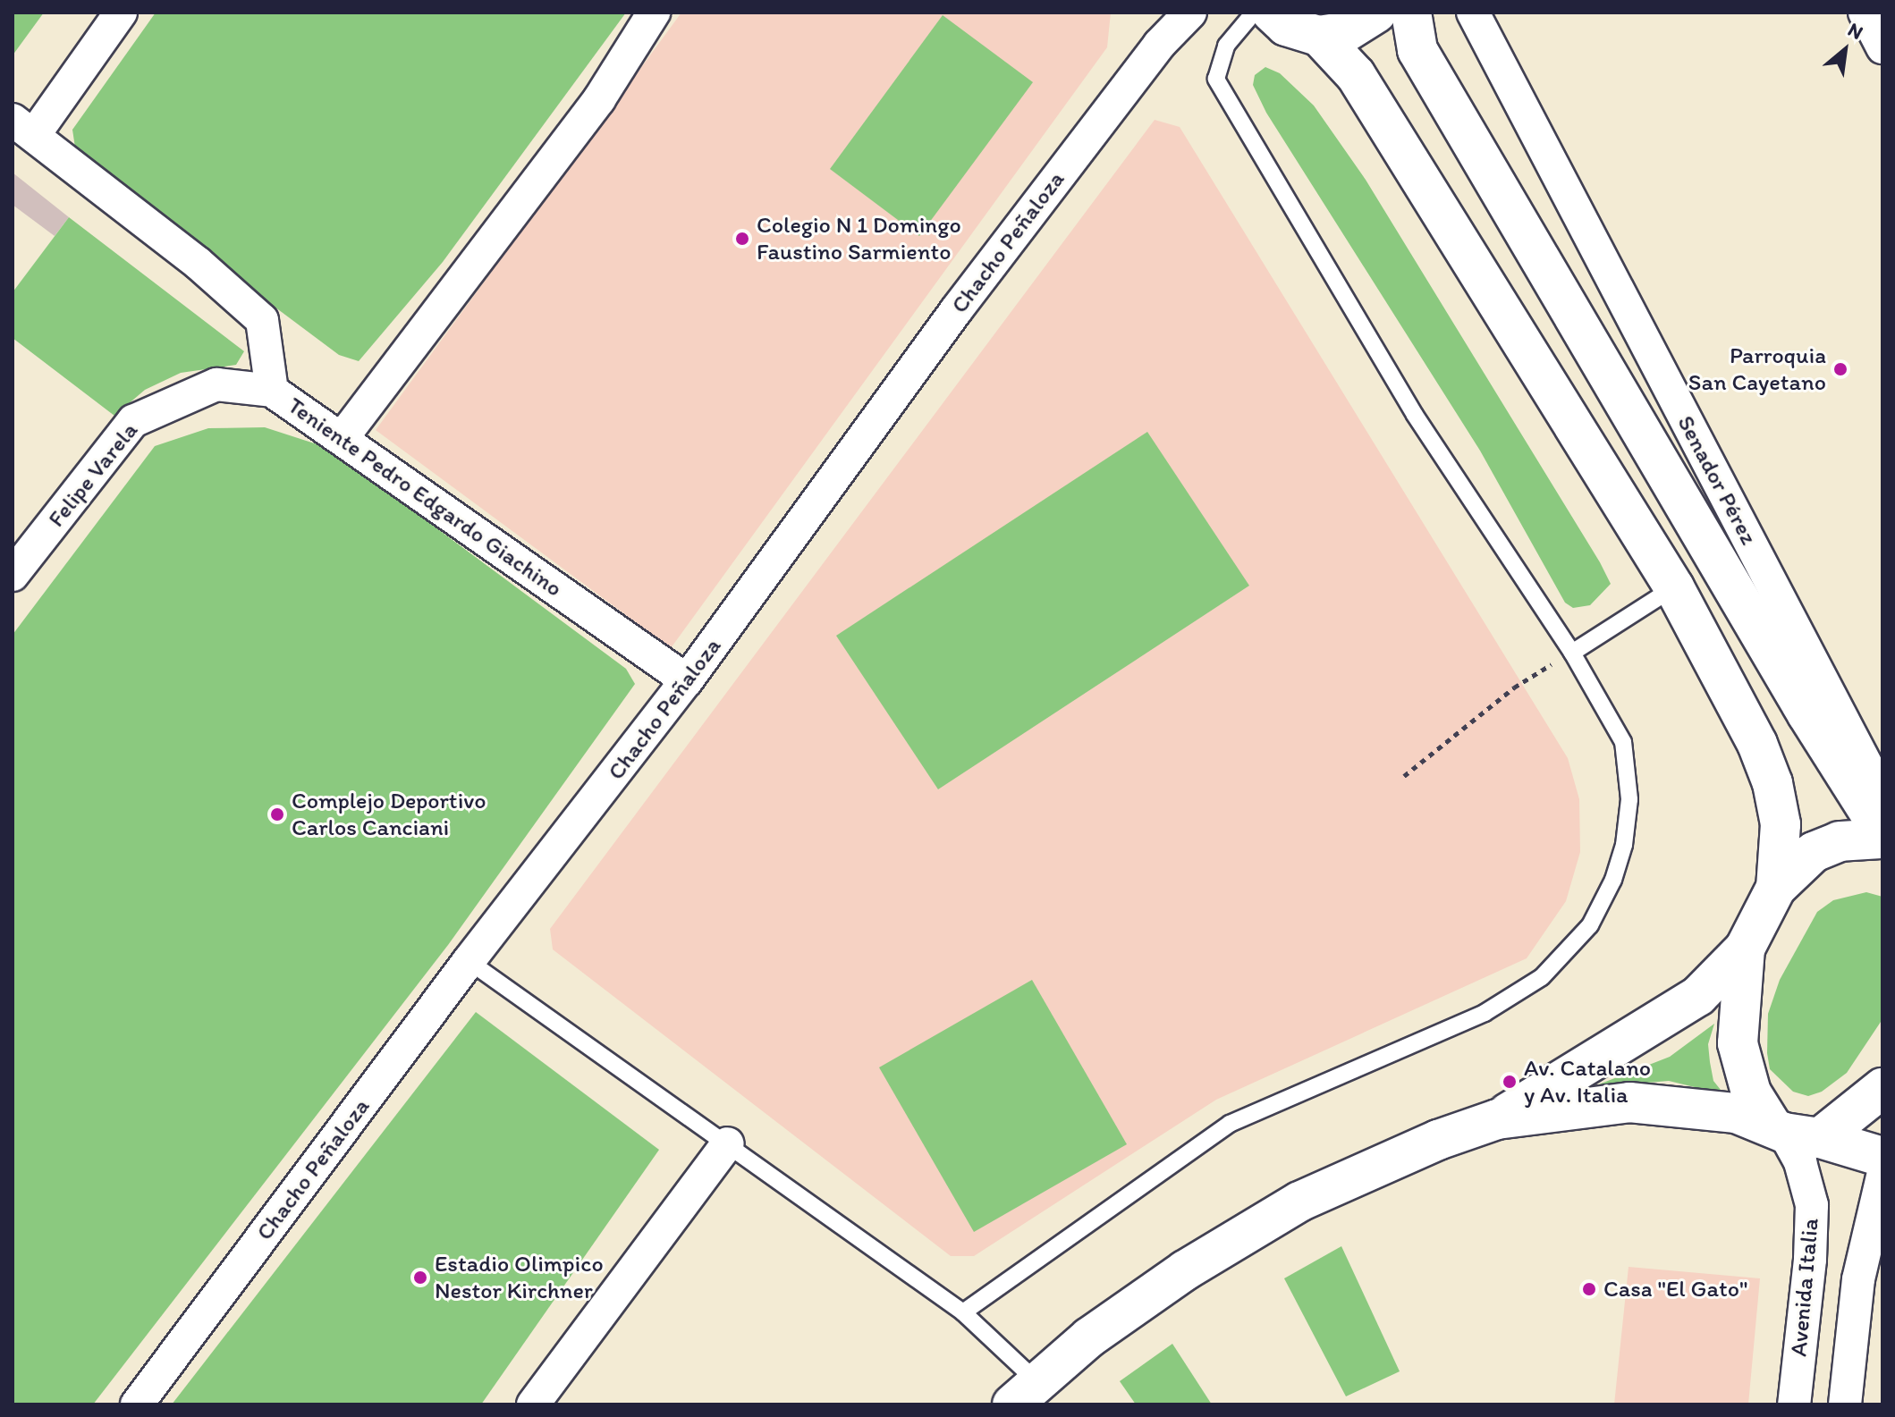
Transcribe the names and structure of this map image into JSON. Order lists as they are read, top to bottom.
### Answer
{
  "streets": {
    "street": [
      "Chacho Peñaloza",
      "Felipe Varela",
      "Senador Pérez",
      "Teniente Pedro Edgardo Giachino",
      "Avenida Italia"
    ]
  },
  "crossings": [
    ["Chacho Peñaloza", "Teniente Pedro Edgardo Giachino"],
    ["Felipe Varela", "Teniente Pedro Edgardo Giachino"]
  ],
  "places": [
    "Colegio N 1 Domingo Faustino Sarmiento",
    "Parroquia San Cayetano",
    "Complejo Deportivo Carlos Canciani",
    "Av. Catalano y Av. Italia",
    "Estadio Olimpico Nestor Kirchner",
    "Casa \"El Gato\""
  ],
  "north": "top right"
}
